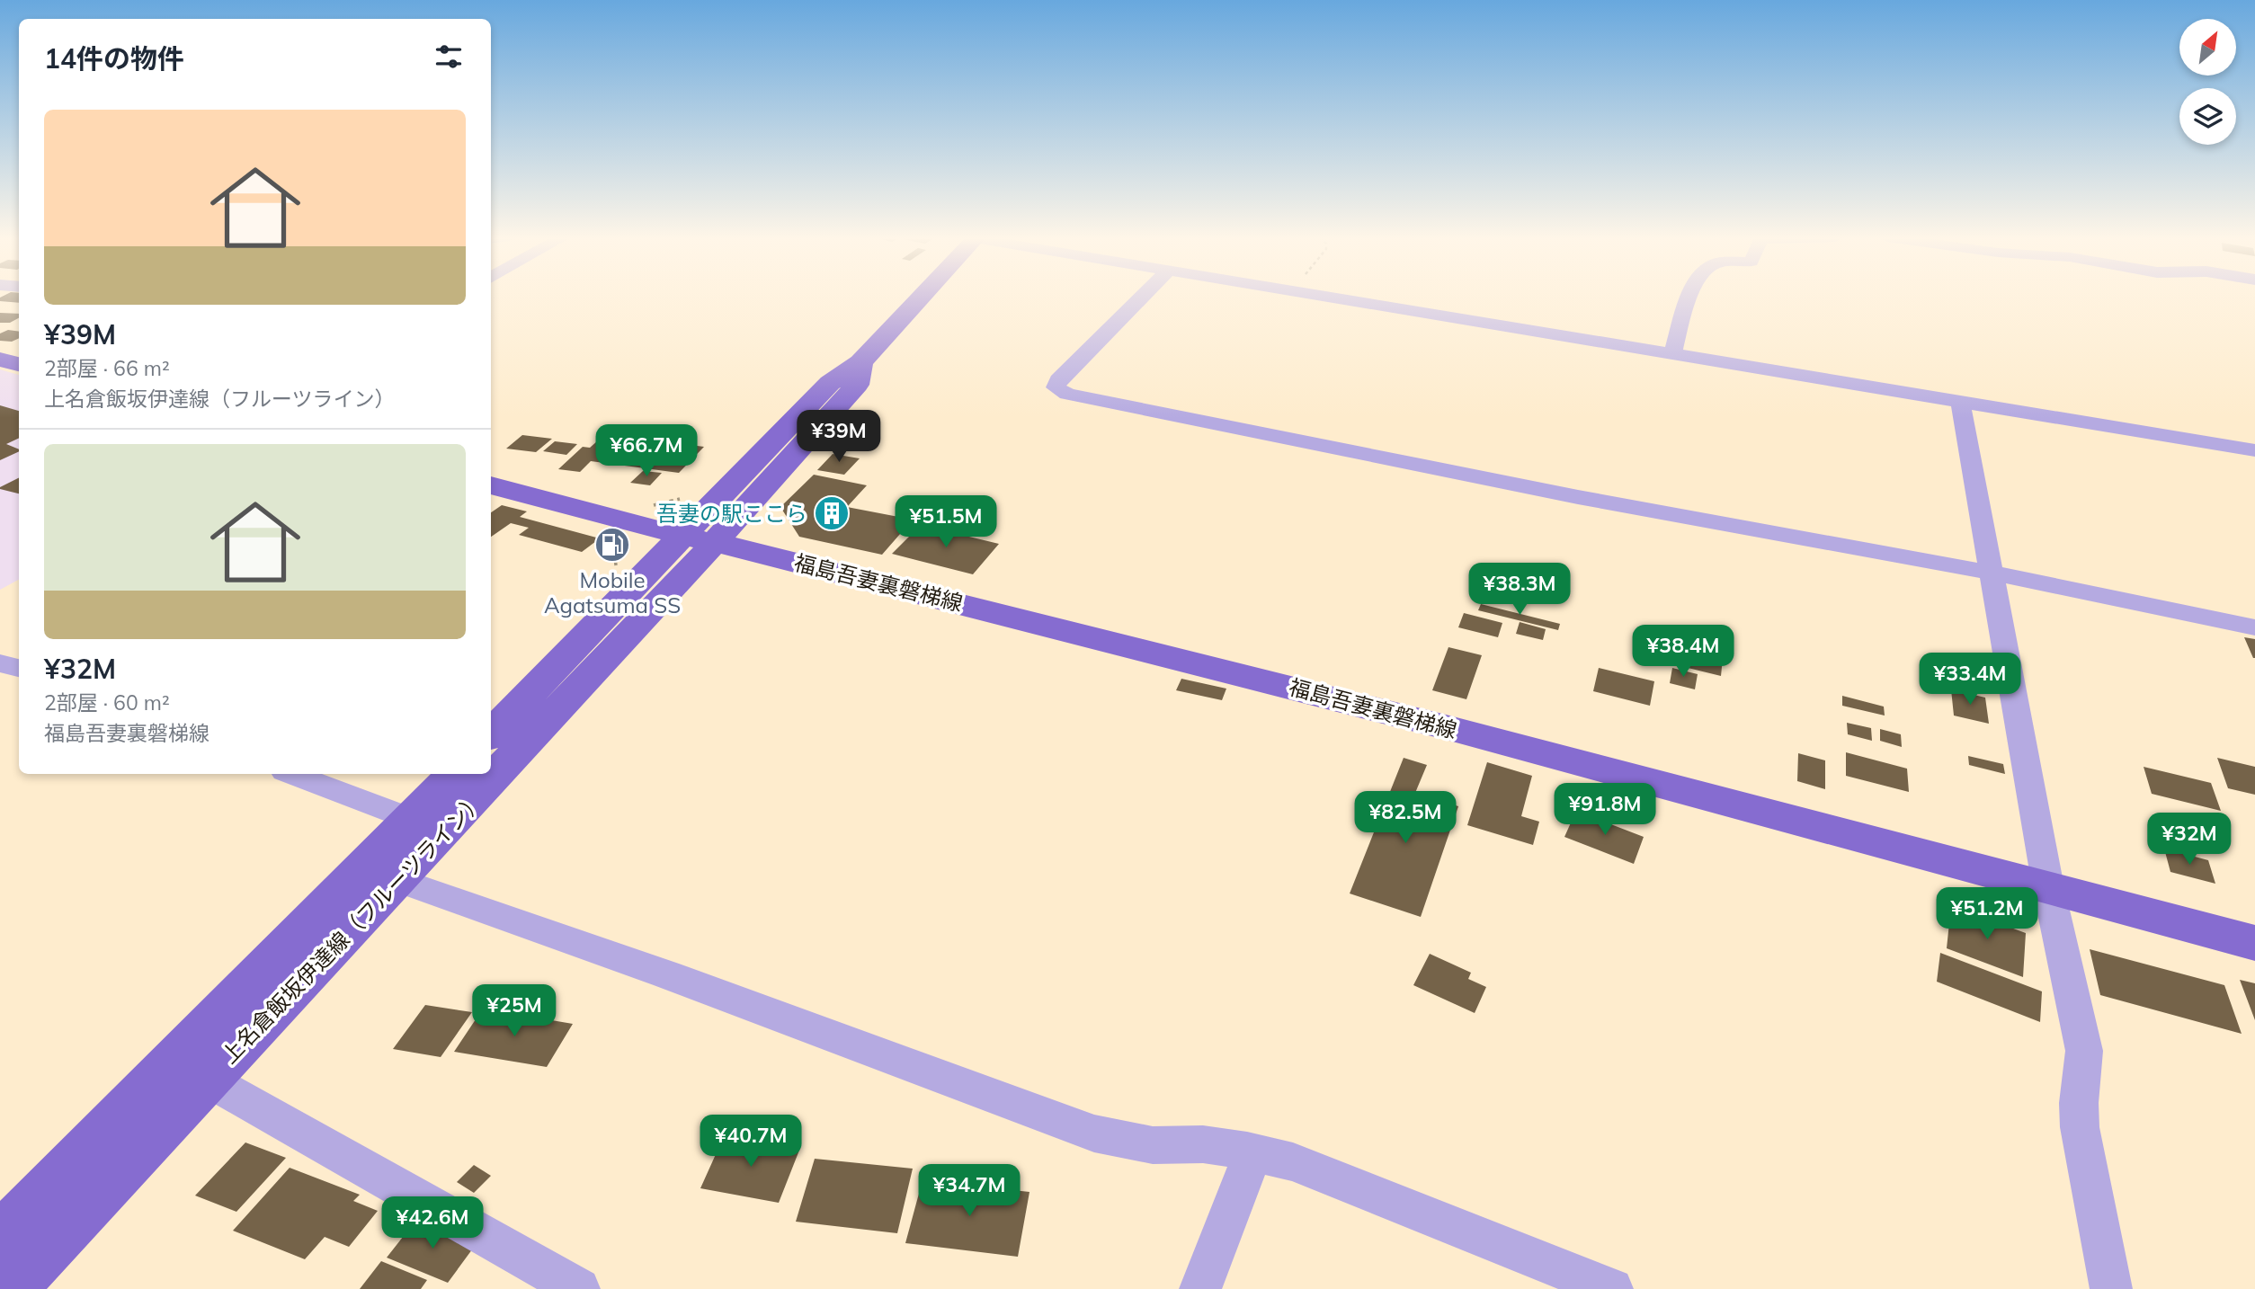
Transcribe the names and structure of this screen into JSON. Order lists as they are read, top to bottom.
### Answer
{
  "streets": {
    "main road": ["福島吾妻裏磐梯線", "上名倉飯坂伊達線（フルーツライン）"]
  },
  "crossings": [
    ["福島吾妻裏磐梯線", "上名倉飯坂伊達線（フルーツライン）"]
  ],
  "places": {
    "building": ["吾妻の駅ここら"],
    "fuel station": ["Mobile Agatsuma SS"]
  },
  "north": "top right",
  "page": {
    "heading": "14件の物件",
    "list": [
      {
        "name": "¥39M",
        "note": "2部屋 · 66 m² · 上名倉飯坂伊達線（フルーツライン）"
      },
      {
        "name": "¥32M",
        "note": "2部屋 · 60 m² · 福島吾妻裏磐梯線"
      }
    ],
    "price": [
      "¥39M",
      "¥66.7M",
      "¥51.5M",
      "¥38.3M",
      "¥38.4M",
      "¥33.4M",
      "¥91.8M",
      "¥82.5M",
      "¥32M",
      "¥51.2M",
      "¥25M",
      "¥40.7M",
      "¥34.7M",
      "¥42.6M"
    ]
  }
}
